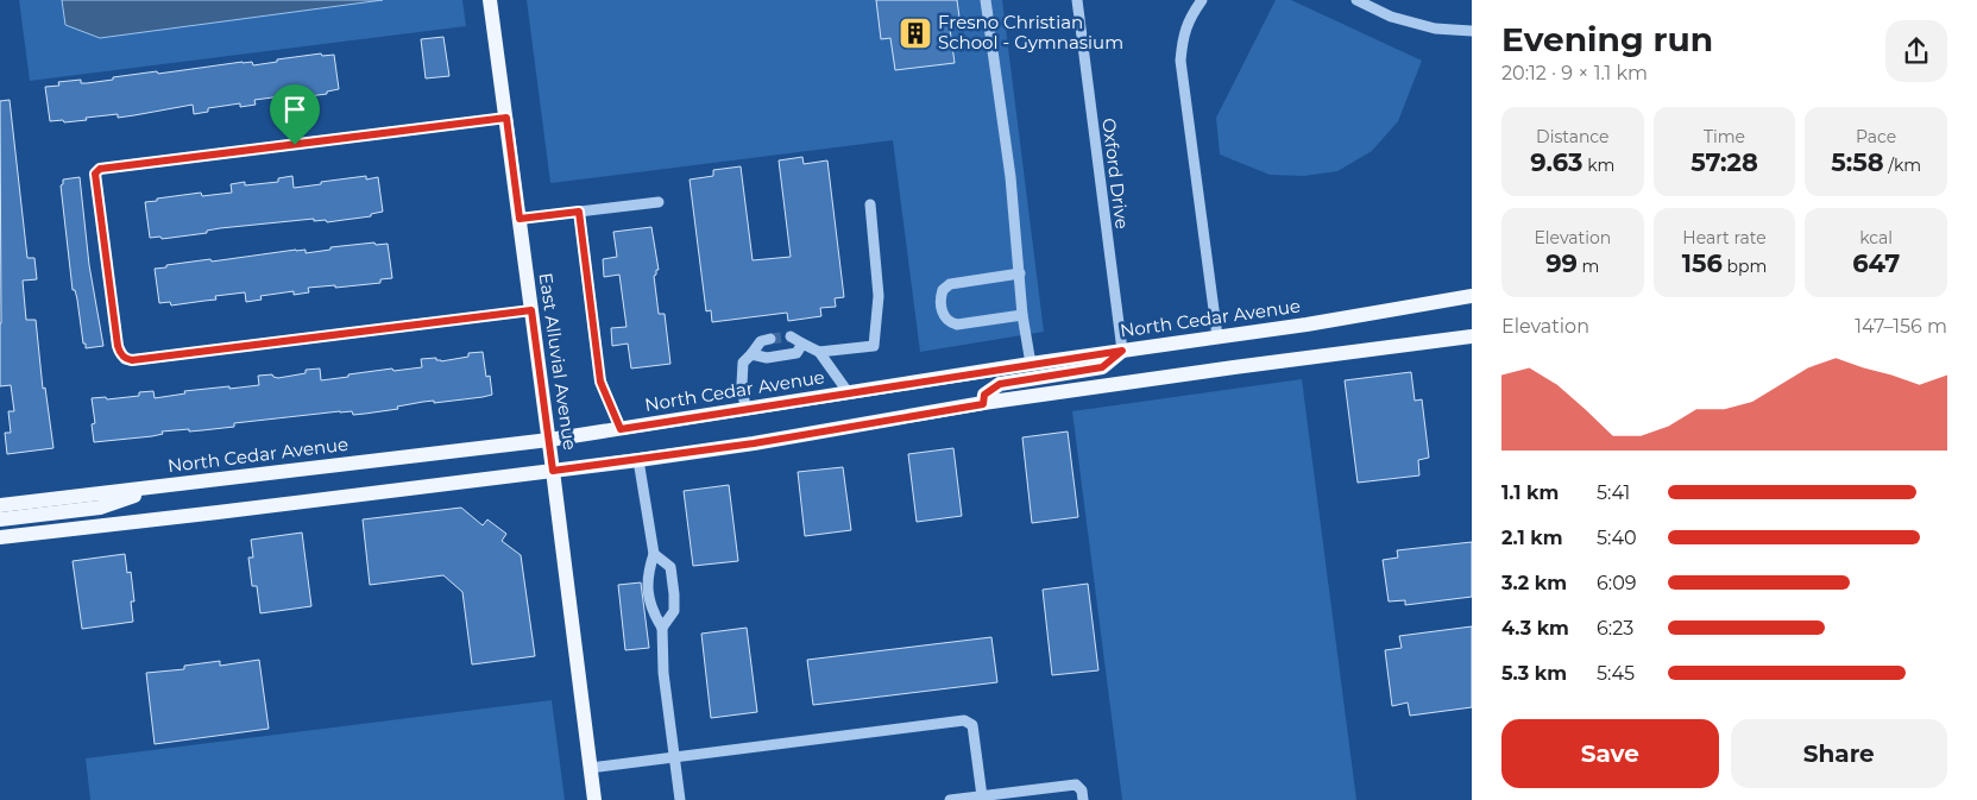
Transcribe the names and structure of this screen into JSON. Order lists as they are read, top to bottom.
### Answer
{
  "streets": {
    "main road": ["North Cedar Avenue", "East Alluvial Avenue"],
    "street": ["Oxford Drive"]
  },
  "crossings": [
    ["Oxford Drive", "North Cedar Avenue"],
    ["North Cedar Avenue", "East Alluvial Avenue"]
  ],
  "places": {
    "building": ["Fresno Christian School - Gymnasium"]
  },
  "page": {
    "heading": ["Evening run", "20:12 · 9 × 1.1 km"],
    "stats": [
      ["Distance", "9.63 km"],
      ["Time", "57:28"],
      ["Pace", "5:58 /km"],
      ["Elevation", "99 m"],
      ["Heart rate", "156 bpm"],
      ["kcal", "647"]
    ],
    "chart": ["Elevation", "147–156 m"],
    "list": [
      {
        "name": "1.1 km",
        "note": "5:41"
      },
      {
        "name": "2.1 km",
        "note": "5:40"
      },
      {
        "name": "3.2 km",
        "note": "6:09"
      },
      {
        "name": "4.3 km",
        "note": "6:23"
      },
      {
        "name": "5.3 km",
        "note": "5:45"
      }
    ],
    "buttons": ["Save", "Share"]
  }
}
